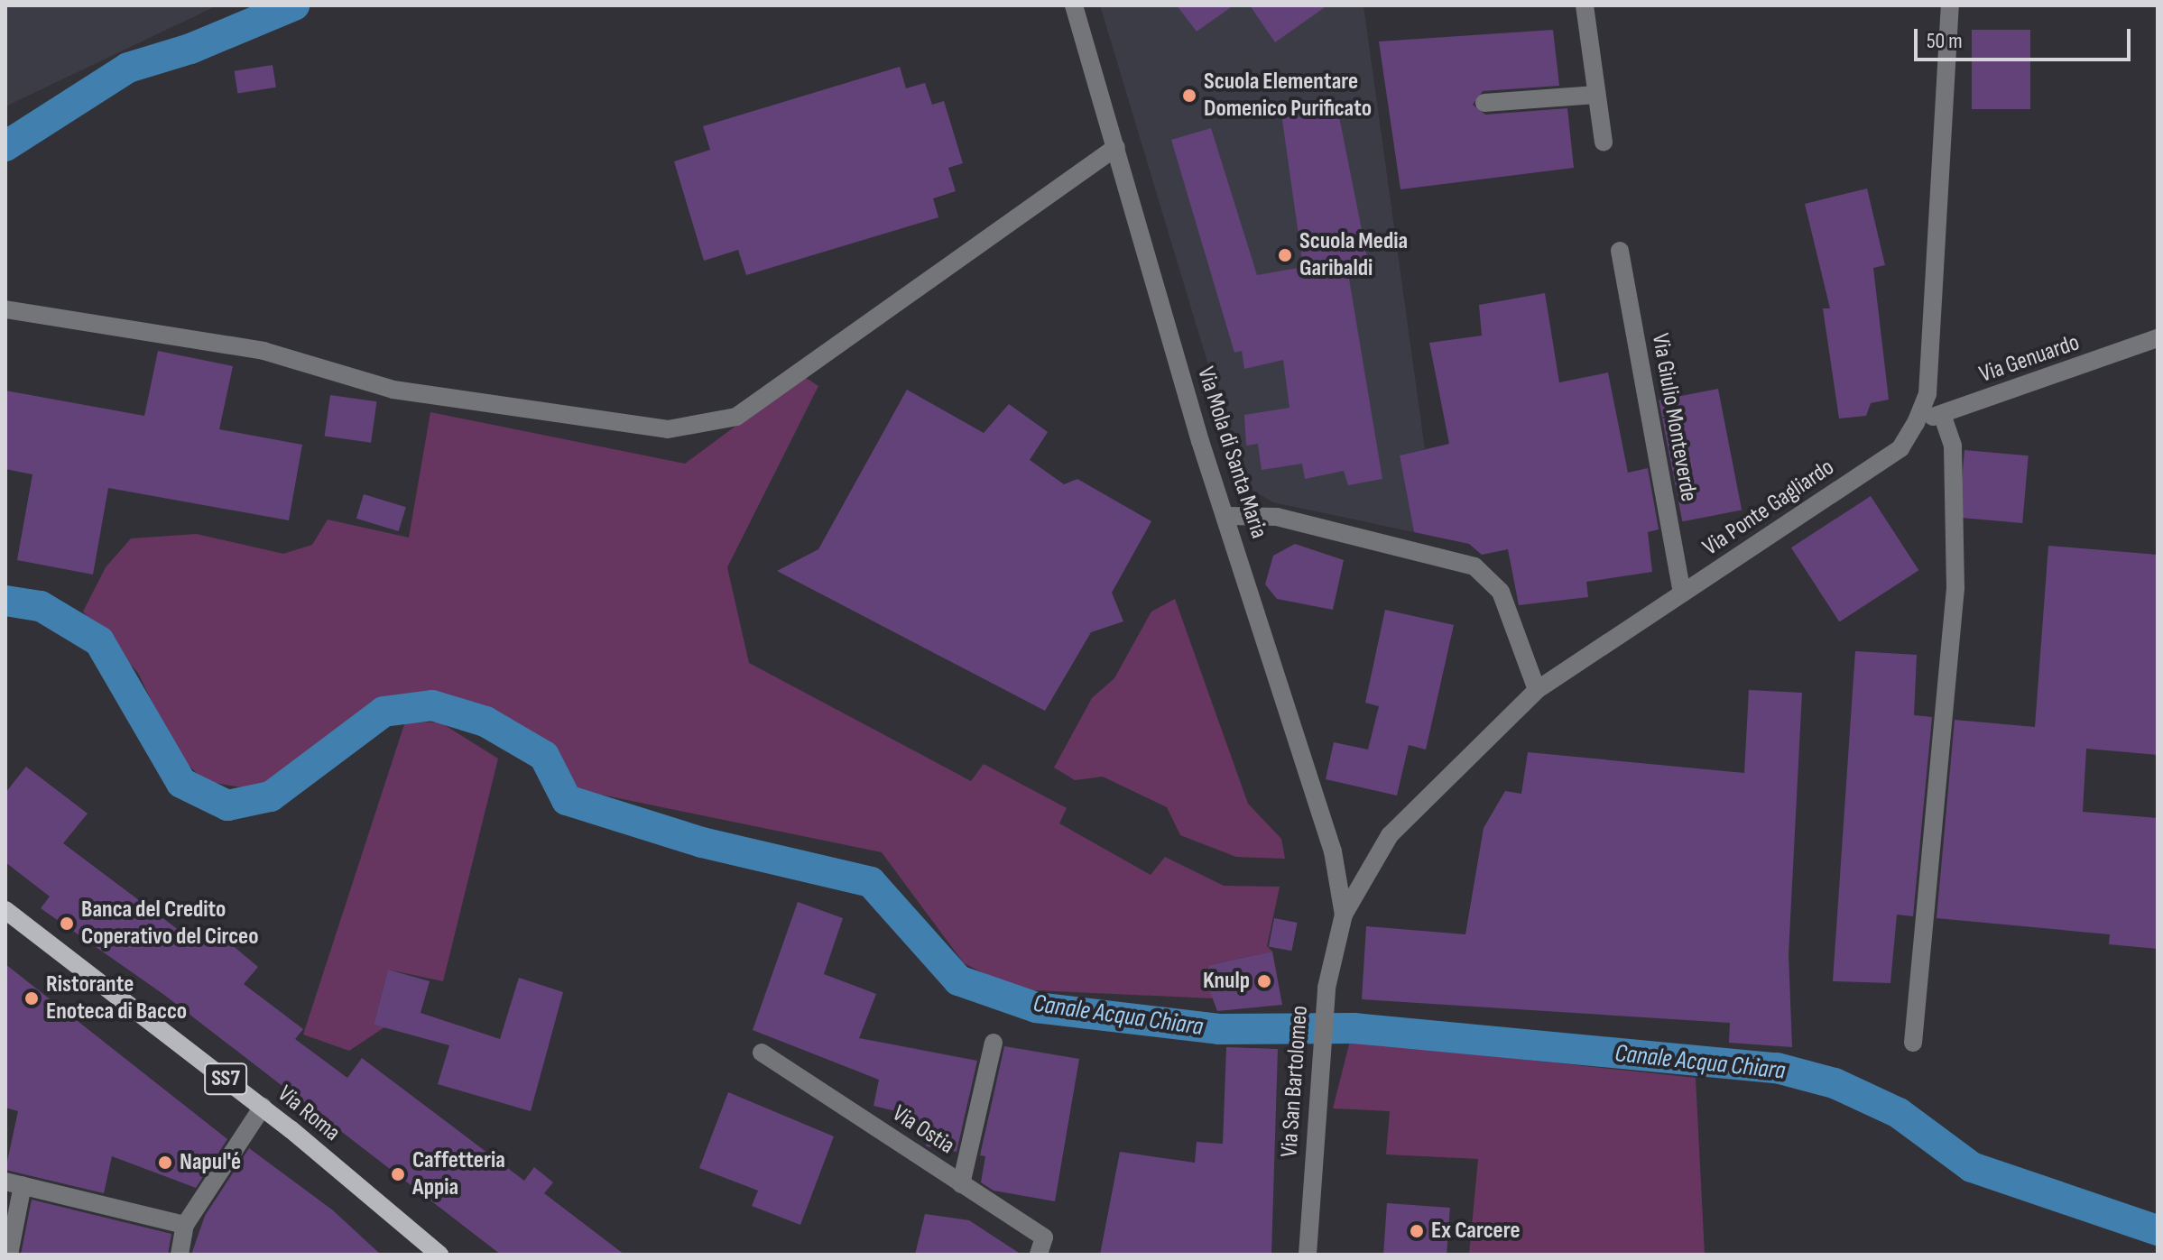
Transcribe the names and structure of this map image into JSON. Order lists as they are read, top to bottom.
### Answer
{
  "streets": {
    "main road": ["SS7", "Via Roma"],
    "street": [
      "Via Genuardo",
      "Via Giulio Monteverde",
      "Via Mola di Santa Maria",
      "Via Ponte Gagliardo",
      "Via San Bartolomeo",
      "Via Ostia"
    ]
  },
  "crossings": [
    ["Via Genuardo", "Via Ponte Gagliardo"],
    ["Via Giulio Monteverde", "Via Ponte Gagliardo"],
    ["Via Mola di Santa Maria", "Via Ponte Gagliardo"],
    ["Via Mola di Santa Maria", "Via San Bartolomeo"],
    ["Via Ponte Gagliardo", "Via San Bartolomeo"]
  ],
  "water": ["Canale Acqua Chiara"],
  "places": [
    "Scuola Elementare Domenico Purificato",
    "Scuola Media Garibaldi",
    "Banca del Credito Coperativo del Circeo",
    "Knulp",
    "Ristorante Enoteca di Bacco",
    "Napul'é",
    "Caffetteria Appia",
    "Ex Carcere"
  ],
  "scale_bar": "50 m"
}
